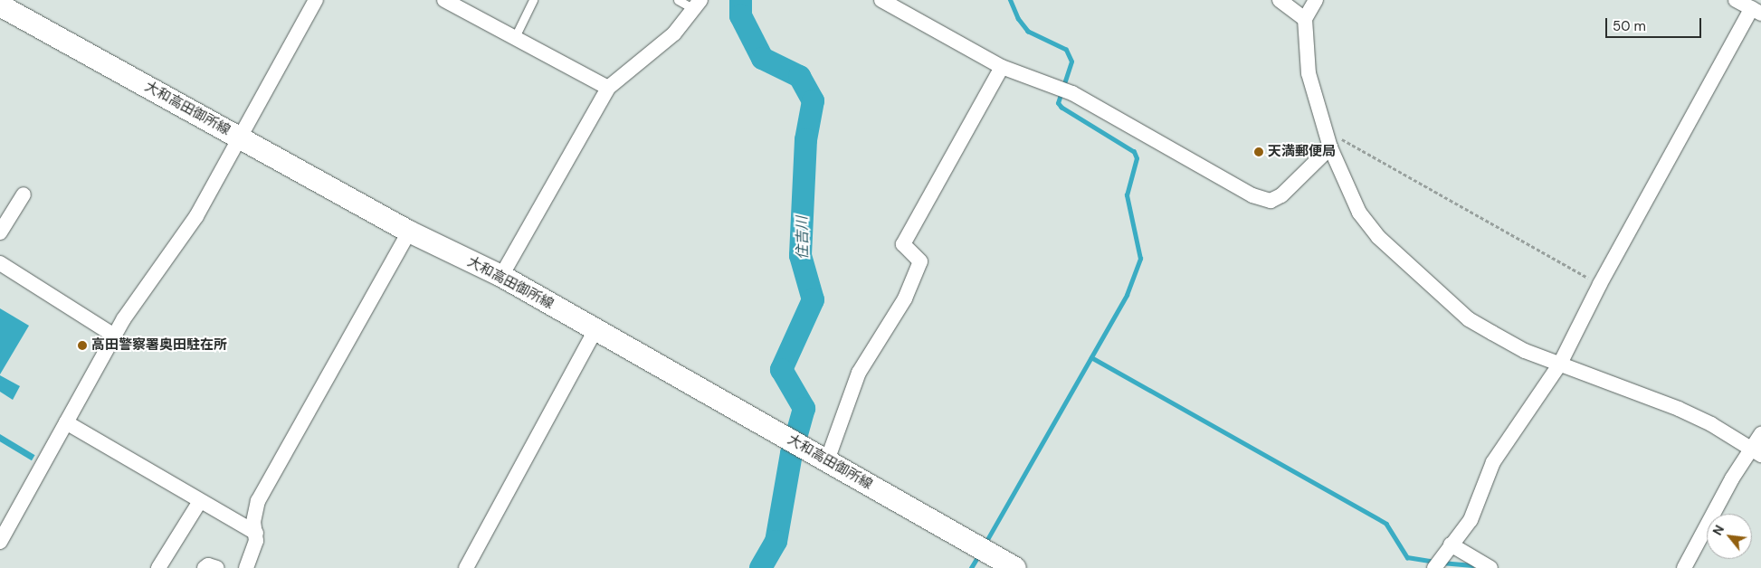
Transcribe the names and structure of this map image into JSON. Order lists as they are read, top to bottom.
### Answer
{
  "streets": {
    "main road": ["大和高田御所線"]
  },
  "water": ["住吉川"],
  "places": ["天満郵便局", "高田警察署奥田駐在所"],
  "scale_bar": "50 m",
  "north": "top left"
}
